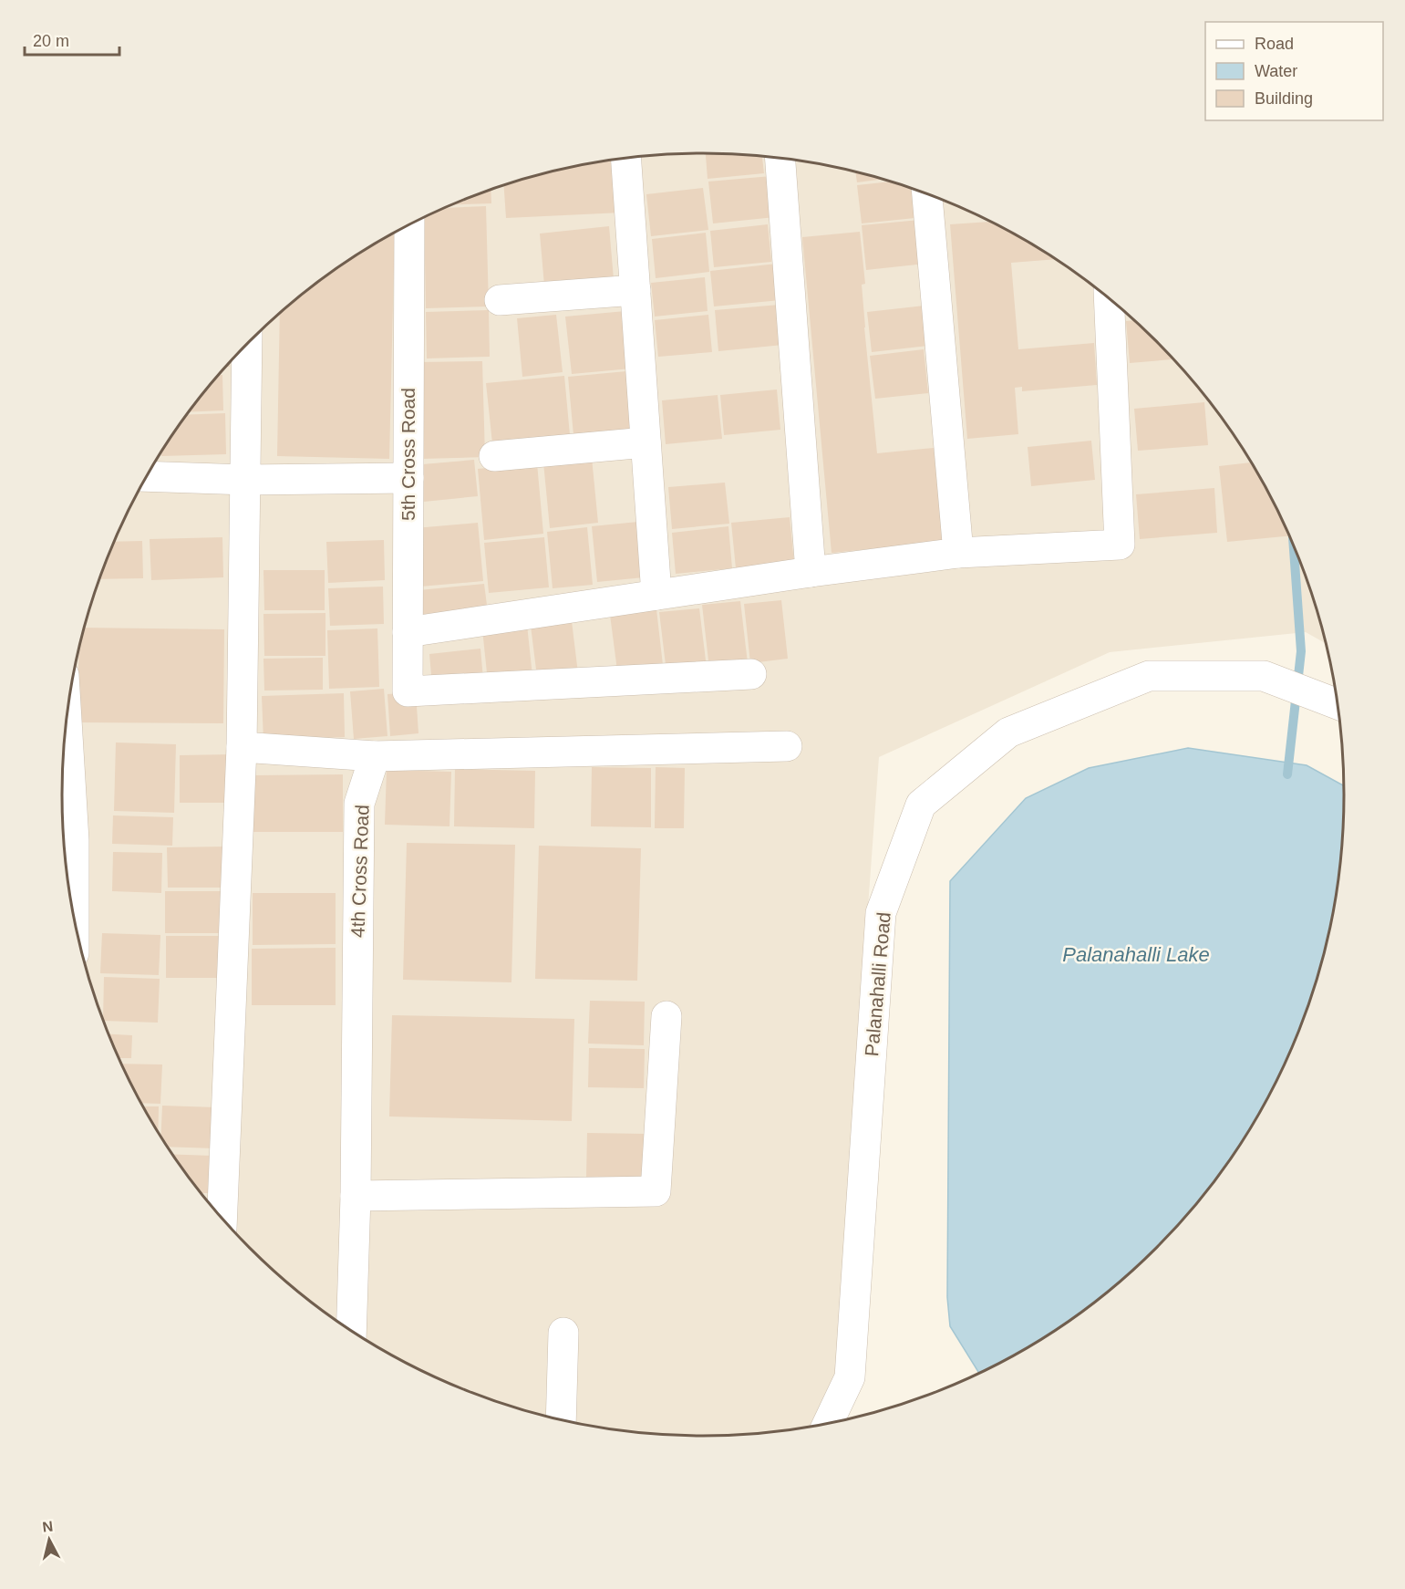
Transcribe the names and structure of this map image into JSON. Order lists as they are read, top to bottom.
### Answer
{
  "streets": {
    "street": ["5th Cross Road", "4th Cross Road", "Palanahalli Road"]
  },
  "water": ["Palanahalli Lake"],
  "legend": ["Road", "Water", "Building"],
  "scale_bar": "20 m",
  "north": "top"
}
